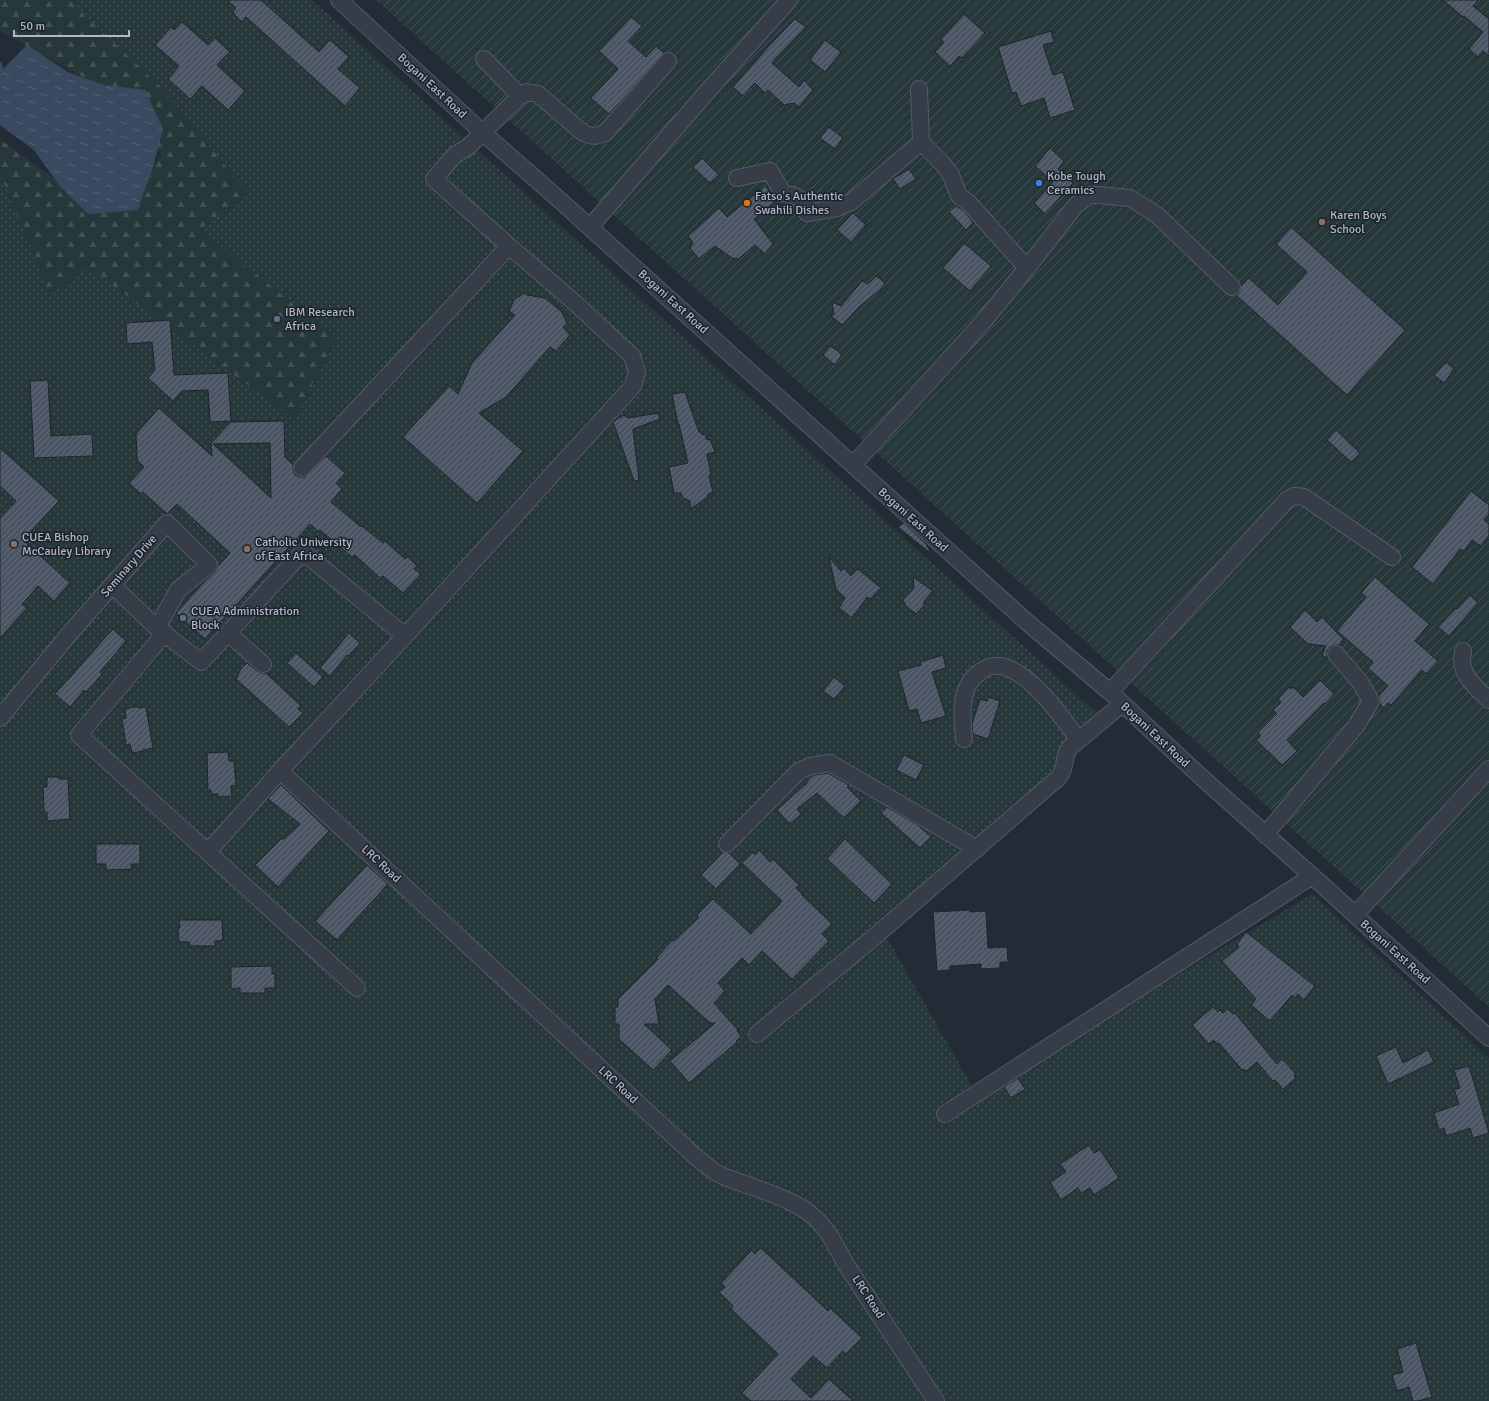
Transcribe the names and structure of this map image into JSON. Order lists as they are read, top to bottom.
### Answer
{
  "streets": {
    "street": ["Bogani East Road", "Seminary Drive", "LRC Road"]
  },
  "places": [
    "Kobe Tough Ceramics",
    "Fatso's Authentic Swahili Dishes",
    "Karen Boys School",
    "IBM Research Africa",
    "CUEA Bishop McCauley Library",
    "Catholic University of East Africa",
    "CUEA Administration Block"
  ],
  "scale_bar": "50 m"
}
